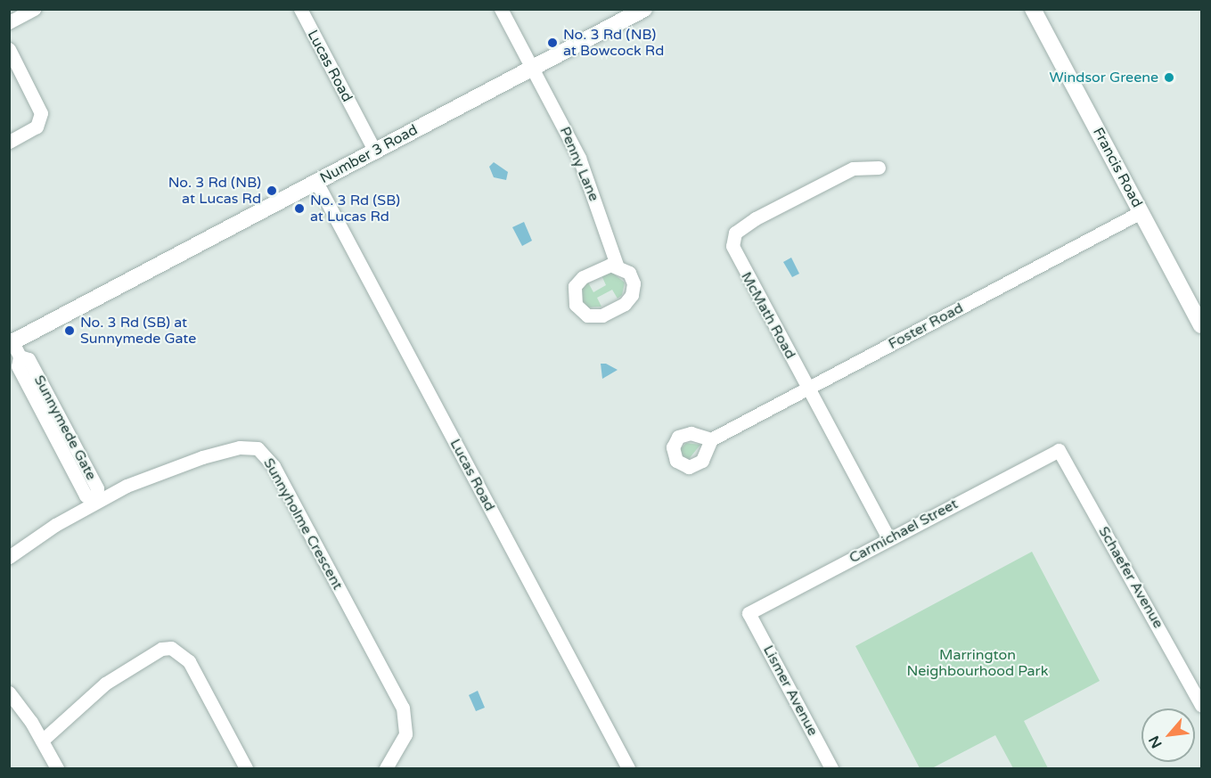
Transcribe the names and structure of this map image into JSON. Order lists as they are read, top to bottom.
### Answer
{
  "streets": {
    "main road": ["Number 3 Road", "Francis Road"],
    "street": [
      "Lucas Road",
      "Penny Lane",
      "McMath Road",
      "Foster Road",
      "Sunnymede Gate",
      "Sunnyholme Crescent",
      "Carmichael Street",
      "Schaefer Avenue",
      "Lismer Avenue"
    ]
  },
  "crossings": [
    ["Lucas Road", "Number 3 Road"],
    ["Number 3 Road", "Penny Lane"],
    ["Number 3 Road", "Sunnymede Gate"],
    ["Francis Road", "Foster Road"],
    ["McMath Road", "Foster Road"],
    ["McMath Road", "Carmichael Street"],
    ["Sunnymede Gate", "Sunnyholme Crescent"],
    ["Carmichael Street", "Schaefer Avenue"],
    ["Carmichael Street", "Lismer Avenue"]
  ],
  "parks": ["Marrington Neighbourhood Park"],
  "places": [
    "No. 3 Rd (NB) at Bowcock Rd",
    "Windsor Greene",
    "No. 3 Rd (NB) at Lucas Rd",
    "No. 3 Rd (SB) at Lucas Rd",
    "No. 3 Rd (SB) at Sunnymede Gate"
  ],
  "north": "bottom left"
}
